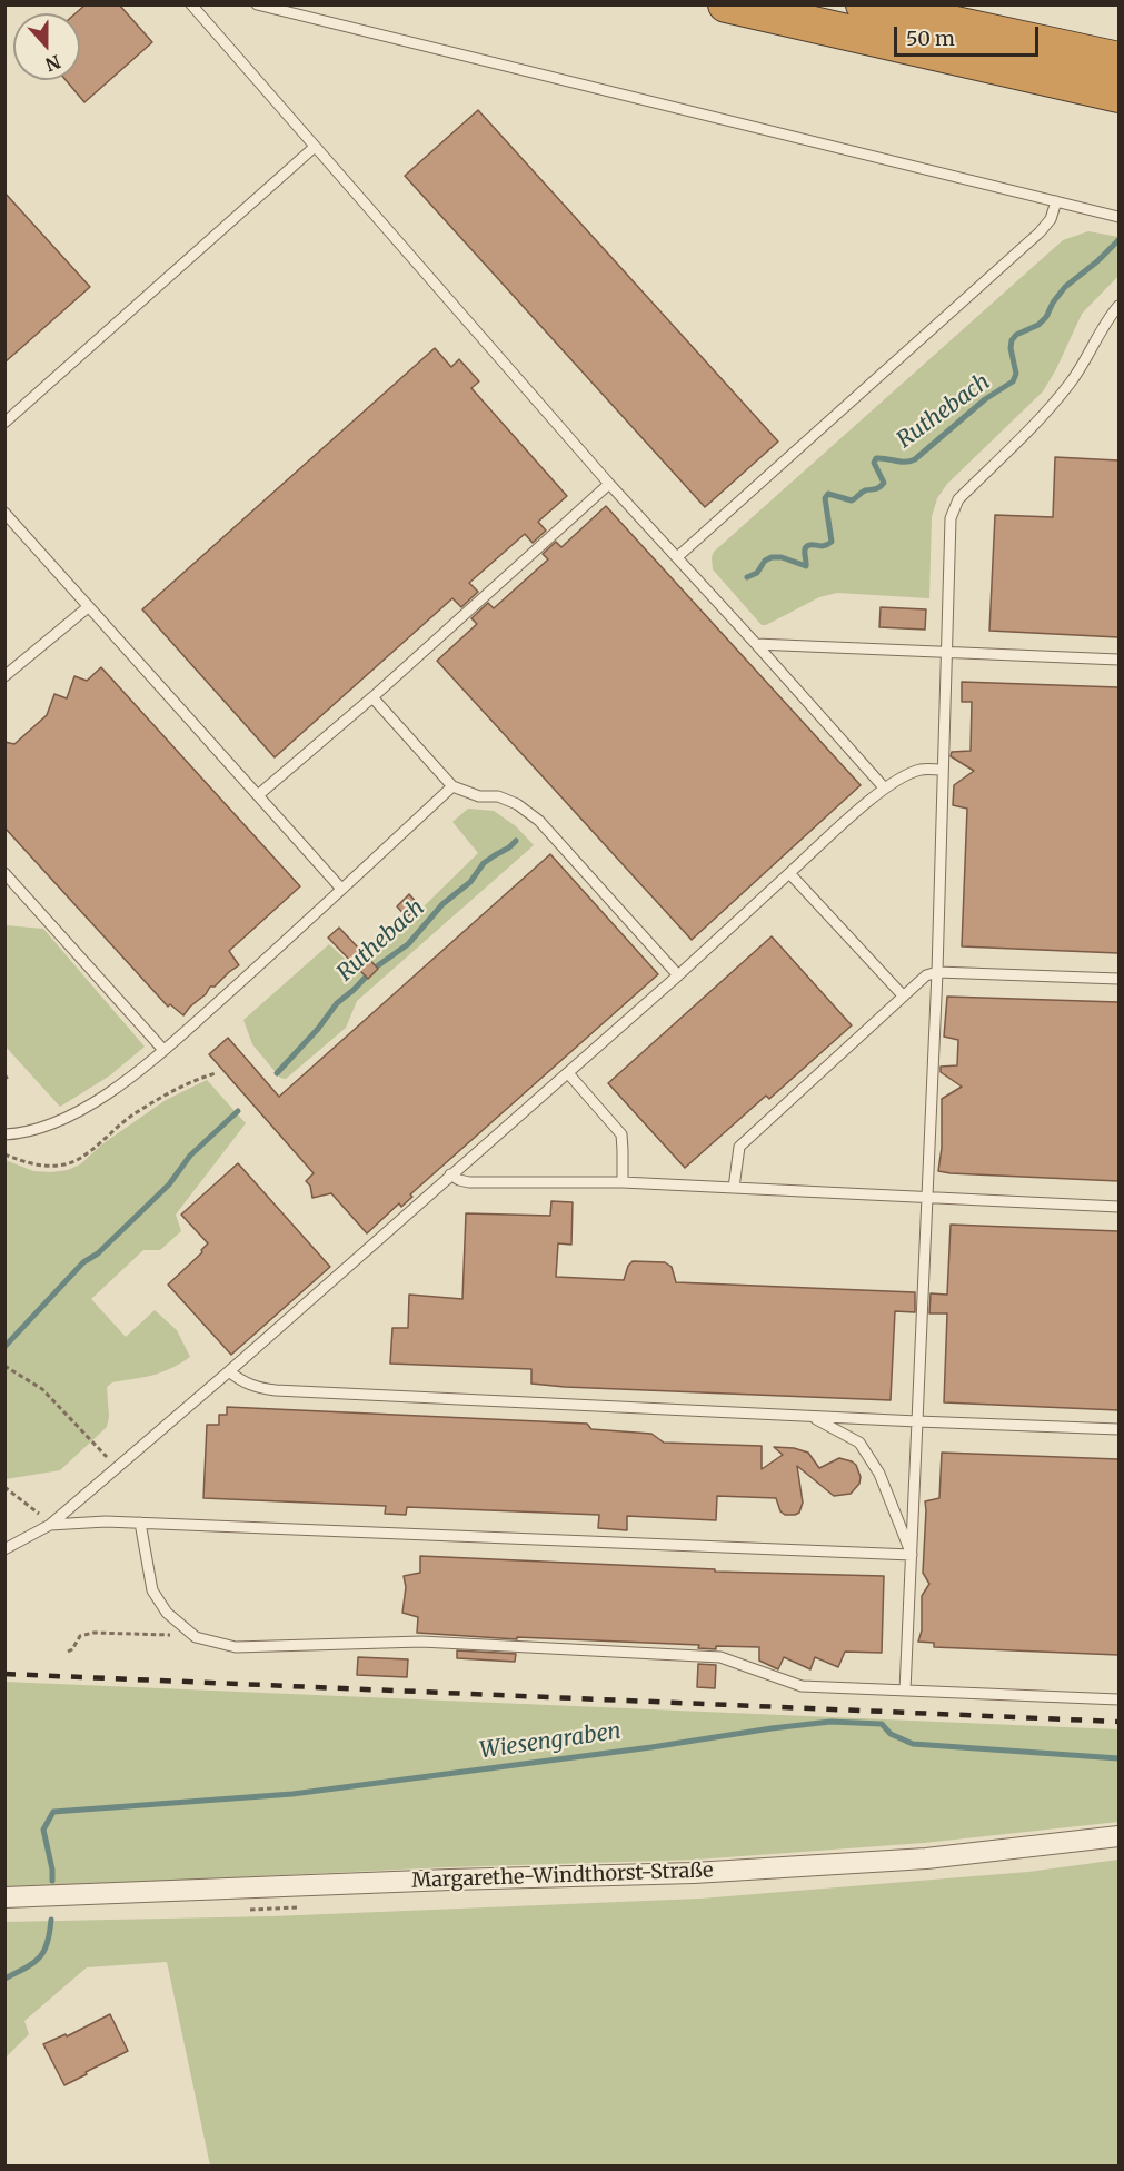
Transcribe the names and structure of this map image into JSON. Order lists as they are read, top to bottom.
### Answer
{
  "streets": {
    "street": ["Margarethe-Windthorst-Straße"]
  },
  "water": ["Ruthebach", "Wiesengraben"],
  "scale_bar": "50 m",
  "north": "bottom"
}
